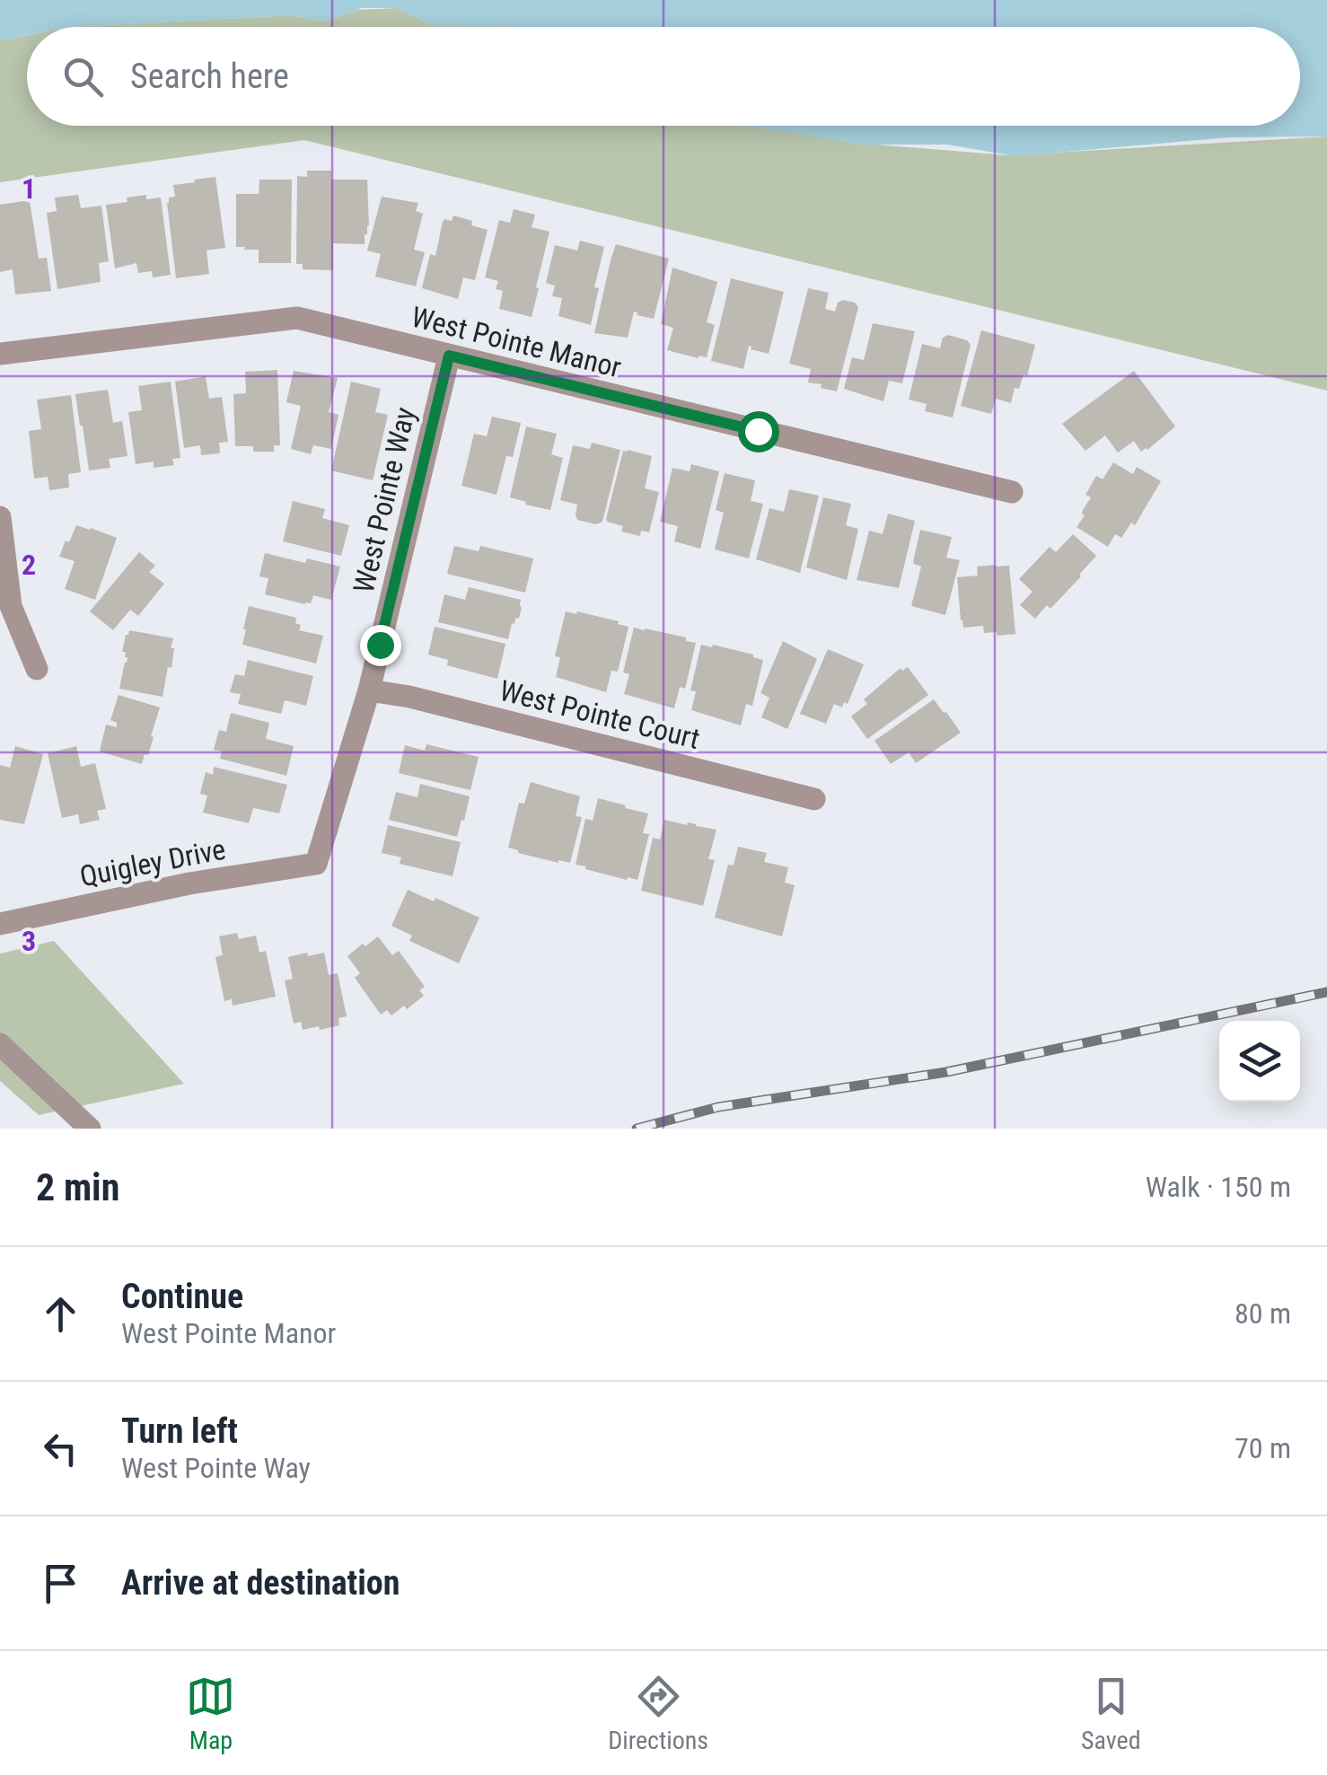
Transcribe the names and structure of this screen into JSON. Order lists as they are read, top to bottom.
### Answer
{
  "streets": {
    "street": [
      "West Pointe Manor",
      "West Pointe Way",
      "West Pointe Court",
      "Quigley Drive"
    ]
  },
  "crossings": [
    ["West Pointe Manor", "West Pointe Way"],
    ["West Pointe Way", "West Pointe Court"],
    ["West Pointe Way", "Quigley Drive"]
  ],
  "page": {
    "search": "Search here",
    "heading": ["2 min", "Walk · 150 m"],
    "list": [
      ["Continue", "West Pointe Manor", "80 m"],
      ["Turn left", "West Pointe Way", "70 m"],
      "Arrive at destination"
    ],
    "nav": ["Map", "Directions", "Saved"]
  },
  "grid": {
    "rows": ["1", "2", "3"]
  }
}
